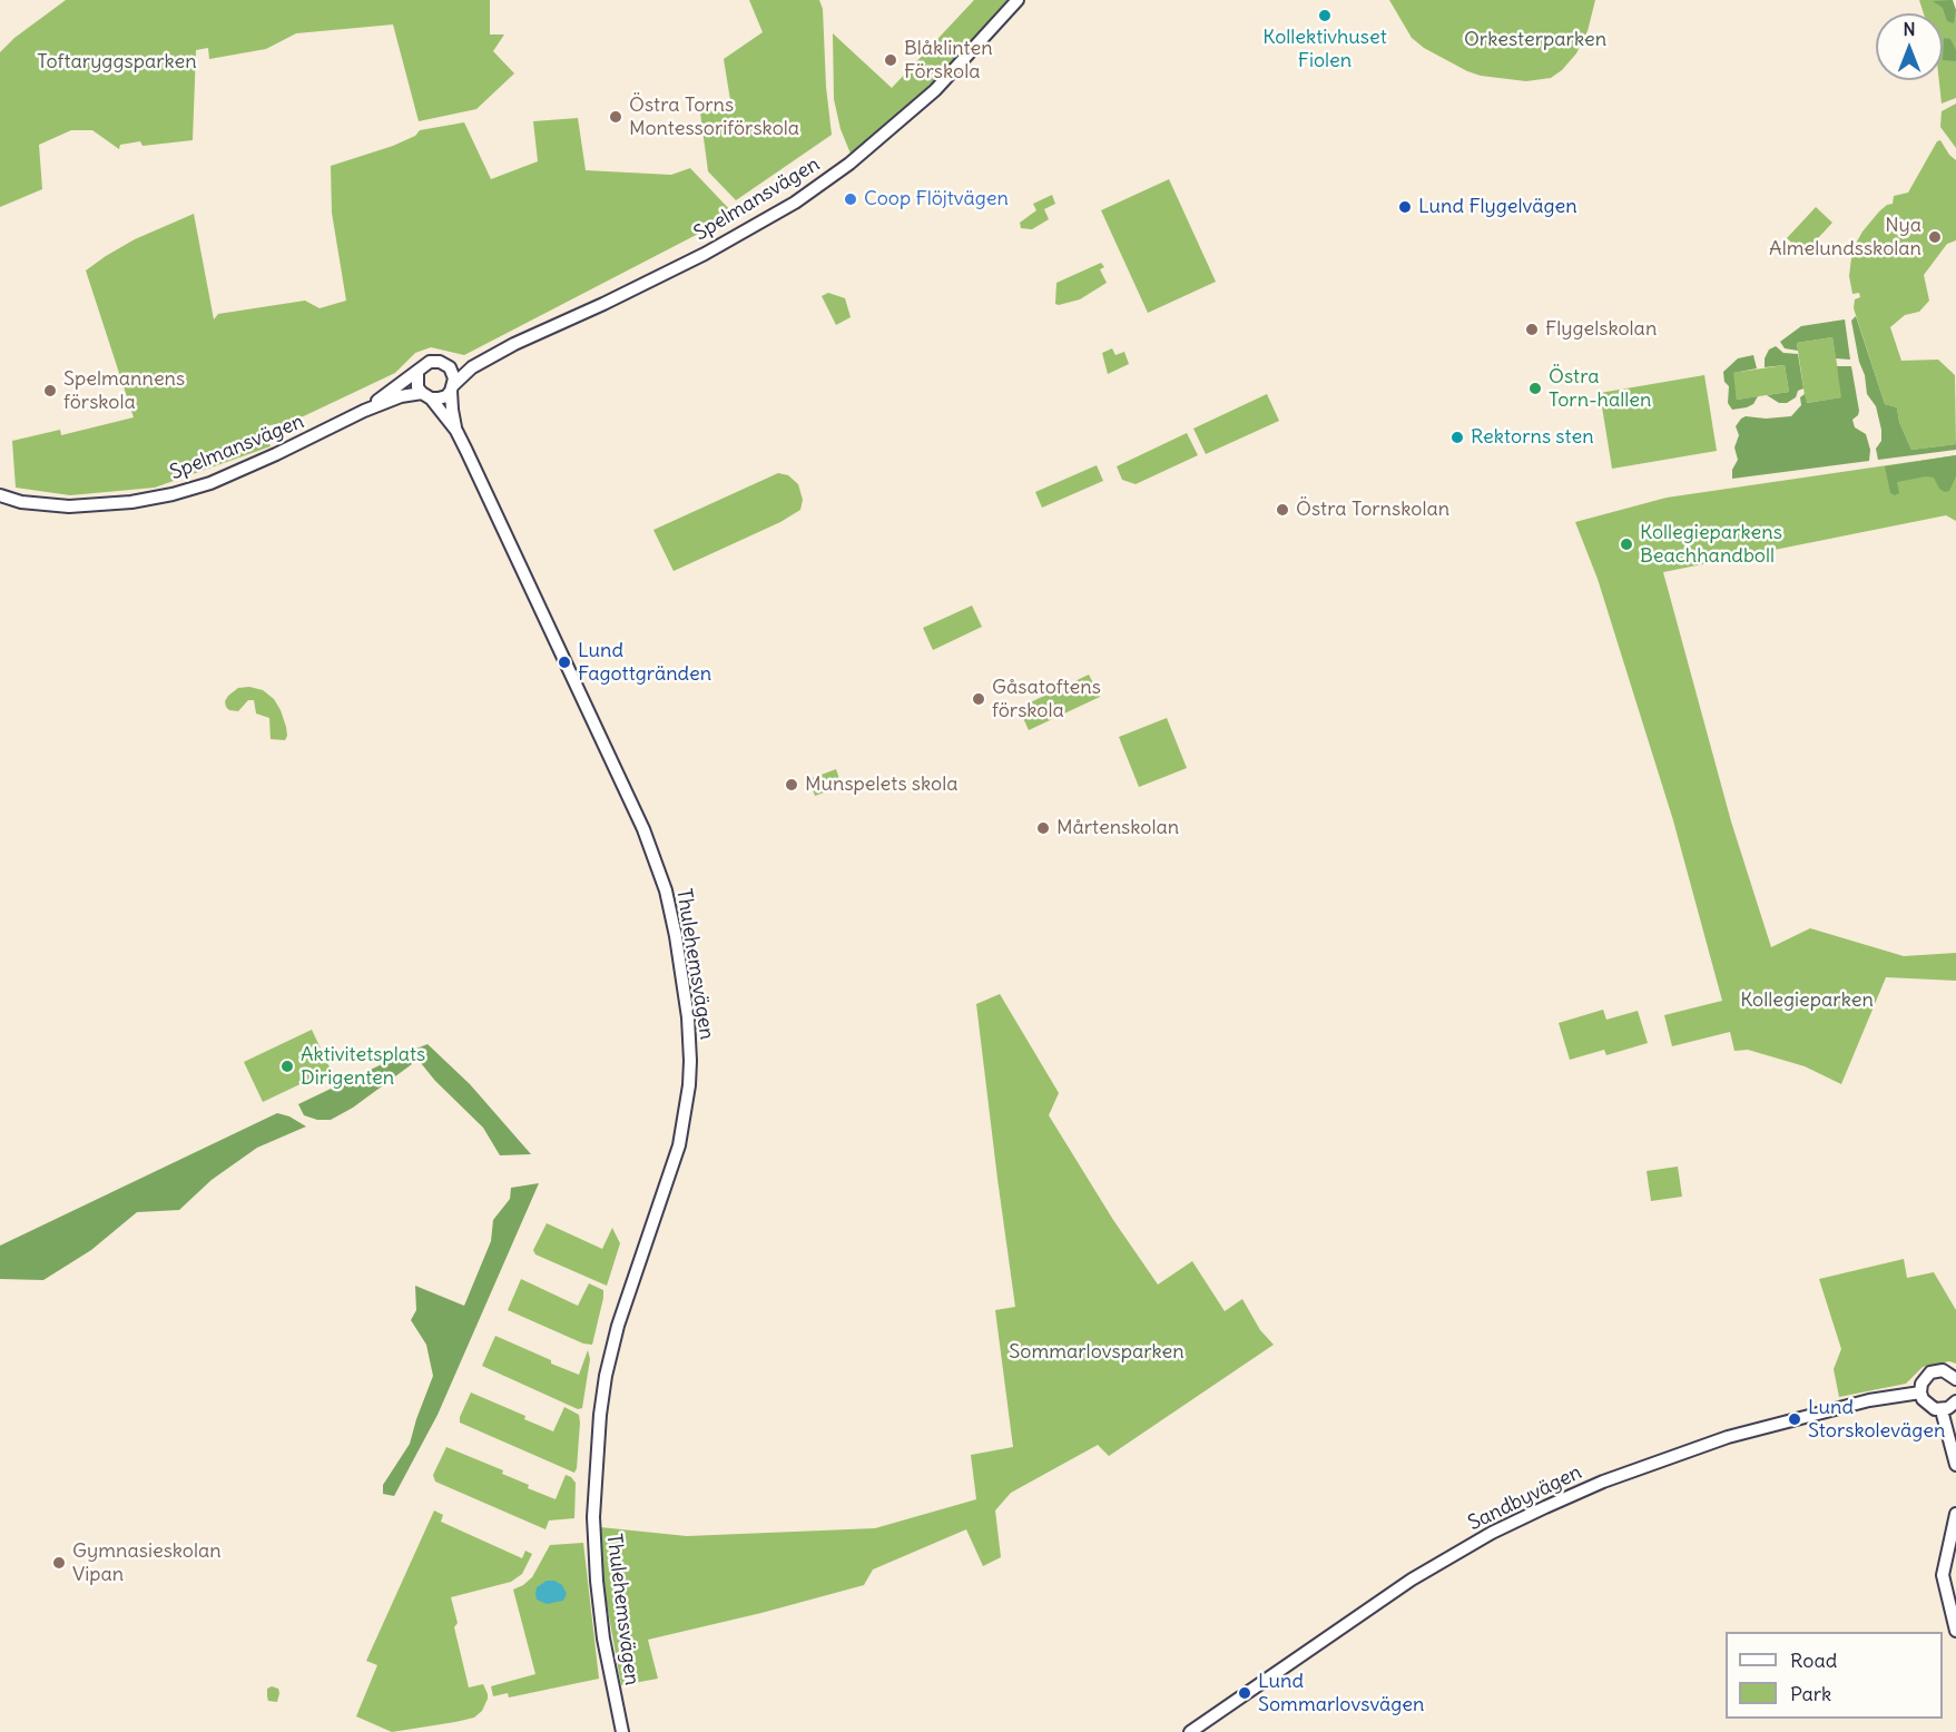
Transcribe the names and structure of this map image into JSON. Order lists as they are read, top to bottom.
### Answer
{
  "streets": {
    "main road": ["Spelmansvägen", "Thulehemsvägen", "Sandbyvägen"]
  },
  "crossings": [
    ["Spelmansvägen", "Thulehemsvägen"]
  ],
  "parks": [
    "Orkesterparken",
    "Toftaryggsparken",
    "Kollegieparken",
    "Sommarlovsparken"
  ],
  "places": [
    "Kollektivhuset Fiolen",
    "Blåklinten Förskola",
    "Östra Torns Montessoriförskola",
    "Coop Flöjtvägen",
    "Lund Flygelvägen",
    "Nya Almelundsskolan",
    "Flygelskolan",
    "Östra Torn-hallen",
    "Spelmannens förskola",
    "Rektorns sten",
    "Östra Tornskolan",
    "Kollegieparkens Beachhandboll",
    "Lund Fagottgränden",
    "Gåsatoftens förskola",
    "Munspelets skola",
    "Mårtenskolan",
    "Aktivitetsplats Dirigenten",
    "Lund Storskolevägen",
    "Gymnasieskolan Vipan",
    "Lund Sommarlovsvägen"
  ],
  "legend": ["Road", "Park"],
  "north": "top"
}
